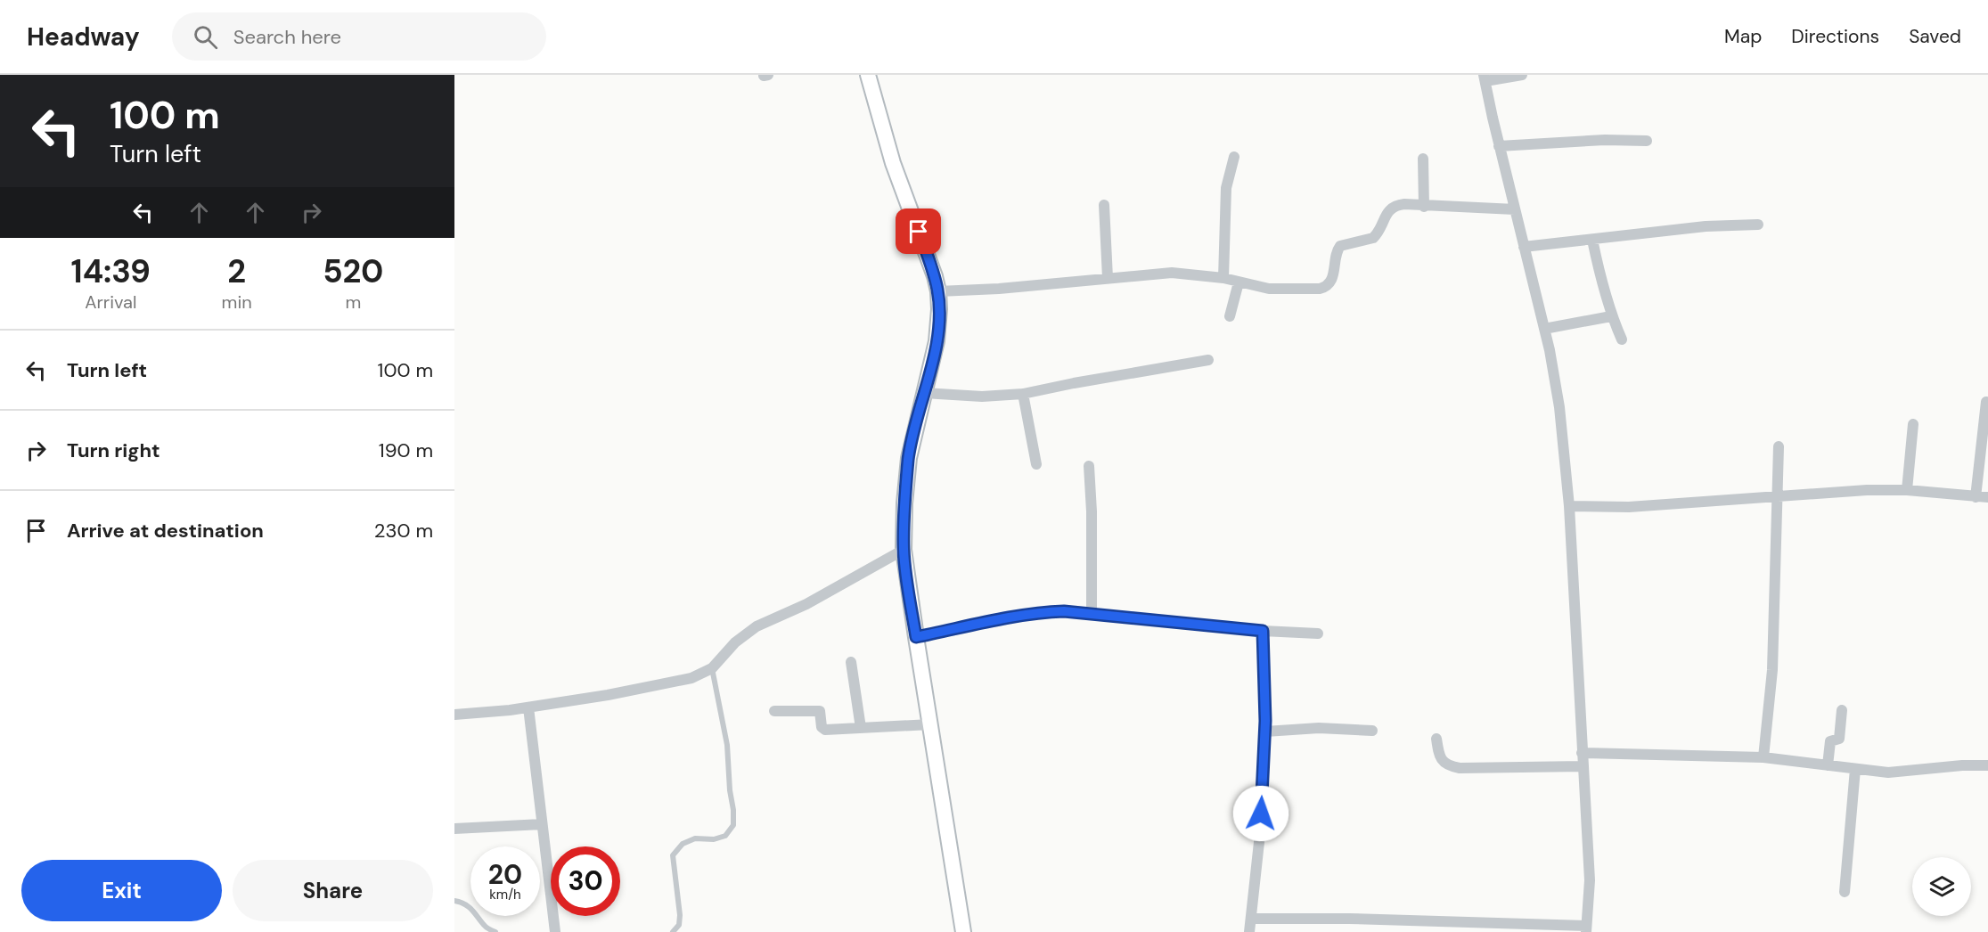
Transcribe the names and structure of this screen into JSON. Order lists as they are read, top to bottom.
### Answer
{
  "page": {
    "header": "Headway",
    "search": "Search here",
    "nav": ["Map", "Directions", "Saved"],
    "turn": ["100 m", "Turn left"],
    "eta": [
      "14:39",
      "Arrival",
      "2",
      "min",
      "520",
      "m"
    ],
    "list": [
      {
        "name": "Turn left",
        "value": "100 m"
      },
      {
        "name": "Turn right",
        "value": "190 m"
      },
      {
        "name": "Arrive at destination",
        "value": "230 m"
      }
    ],
    "speed": "20 km/h",
    "limit": "30",
    "buttons": ["Exit", "Share"]
  }
}
